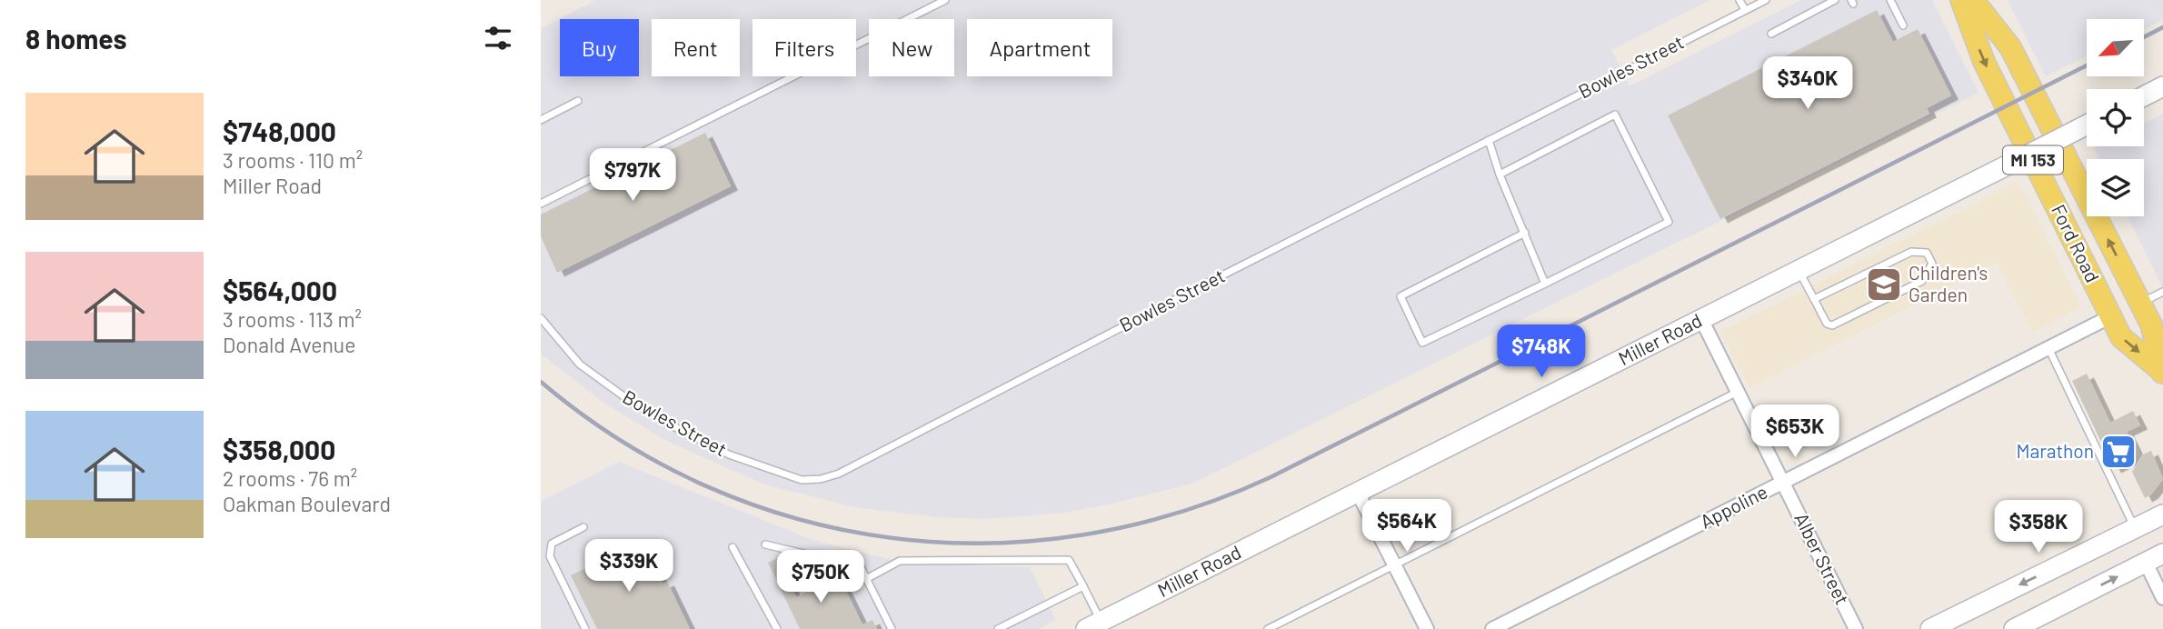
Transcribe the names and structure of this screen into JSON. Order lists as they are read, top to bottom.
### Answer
{
  "streets": {
    "main road": ["MI 153", "Ford Road"],
    "street": ["Miller Road", "Appoline", "Alber Street"],
    "lane": ["Bowles Street"]
  },
  "crossings": [
    ["Ford Road", "Appoline"],
    ["Miller Road", "Alber Street"],
    ["Appoline", "Alber Street"]
  ],
  "places": {
    "school or university": ["Children's Garden"],
    "supermarket": ["Marathon"]
  },
  "north": "bottom left",
  "page": {
    "heading": "8 homes",
    "chip": [
      "Buy",
      "Rent",
      "Filters",
      "New",
      "Apartment"
    ],
    "price": [
      "$340K",
      "$797K",
      "$748K",
      "$653K",
      "$564K",
      "$358K",
      "$339K",
      "$750K"
    ],
    "list": [
      {
        "name": "$748,000",
        "note": "3 rooms · 110 m² · Miller Road"
      },
      {
        "name": "$564,000",
        "note": "3 rooms · 113 m² · Donald Avenue"
      },
      {
        "name": "$358,000",
        "note": "2 rooms · 76 m² · Oakman Boulevard"
      }
    ]
  }
}
